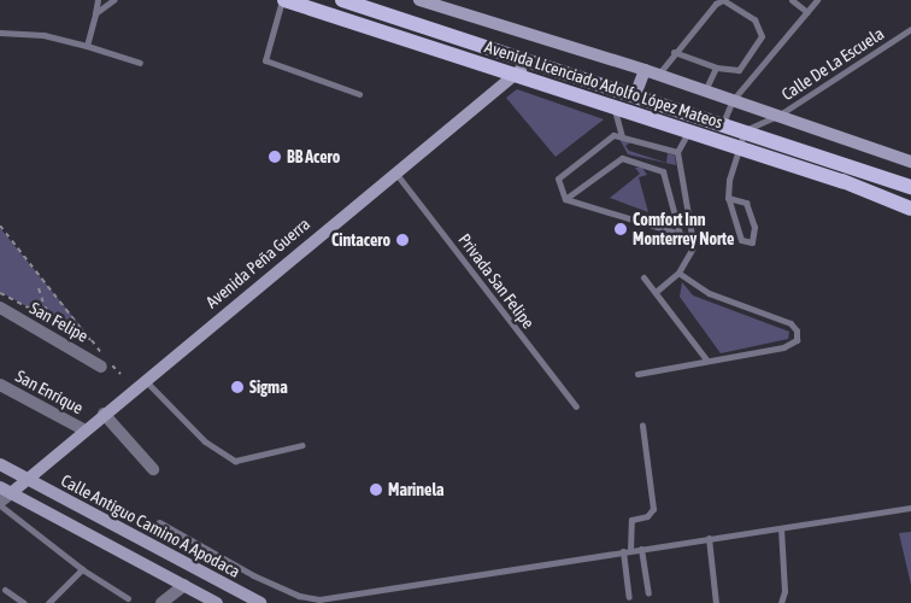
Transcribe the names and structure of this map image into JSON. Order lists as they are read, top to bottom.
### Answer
{
  "streets": {
    "main road": ["Avenida Licenciado Adolfo López Mateos"],
    "street": [
      "Avenida Peña Guerra",
      "San Felipe",
      "San Enrique",
      "Calle Antiguo Camino A Apodaca"
    ],
    "lane": ["Calle De La Escuela", "Privada San Felipe"]
  },
  "crossings": [
    ["Calle De La Escuela", "Avenida Licenciado Adolfo López Mateos"],
    ["Avenida Licenciado Adolfo López Mateos", "Avenida Peña Guerra"],
    ["Avenida Peña Guerra", "Privada San Felipe"],
    ["Avenida Peña Guerra", "San Enrique"],
    ["Avenida Peña Guerra", "Calle Antiguo Camino A Apodaca"]
  ],
  "places": [
    "BB Acero",
    "Comfort Inn Monterrey Norte",
    "Cintacero",
    "Sigma",
    "Marinela"
  ]
}
